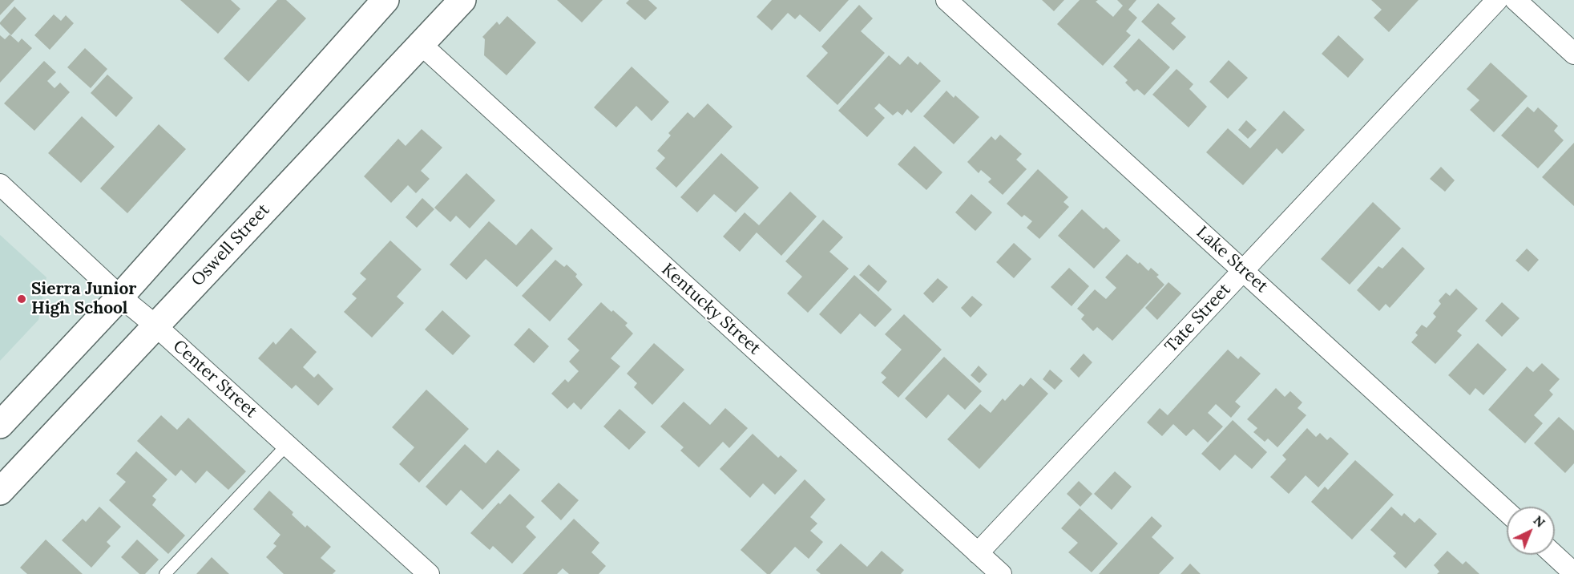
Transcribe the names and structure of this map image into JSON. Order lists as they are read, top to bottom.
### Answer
{
  "streets": {
    "main road": ["Oswell Street"],
    "street": [
      "Lake Street",
      "Kentucky Street",
      "Tate Street",
      "Center Street"
    ]
  },
  "crossings": [
    ["Oswell Street", "Kentucky Street"],
    ["Oswell Street", "Center Street"],
    ["Lake Street", "Tate Street"],
    ["Kentucky Street", "Tate Street"]
  ],
  "places": ["Sierra Junior High School"],
  "north": "top right"
}
